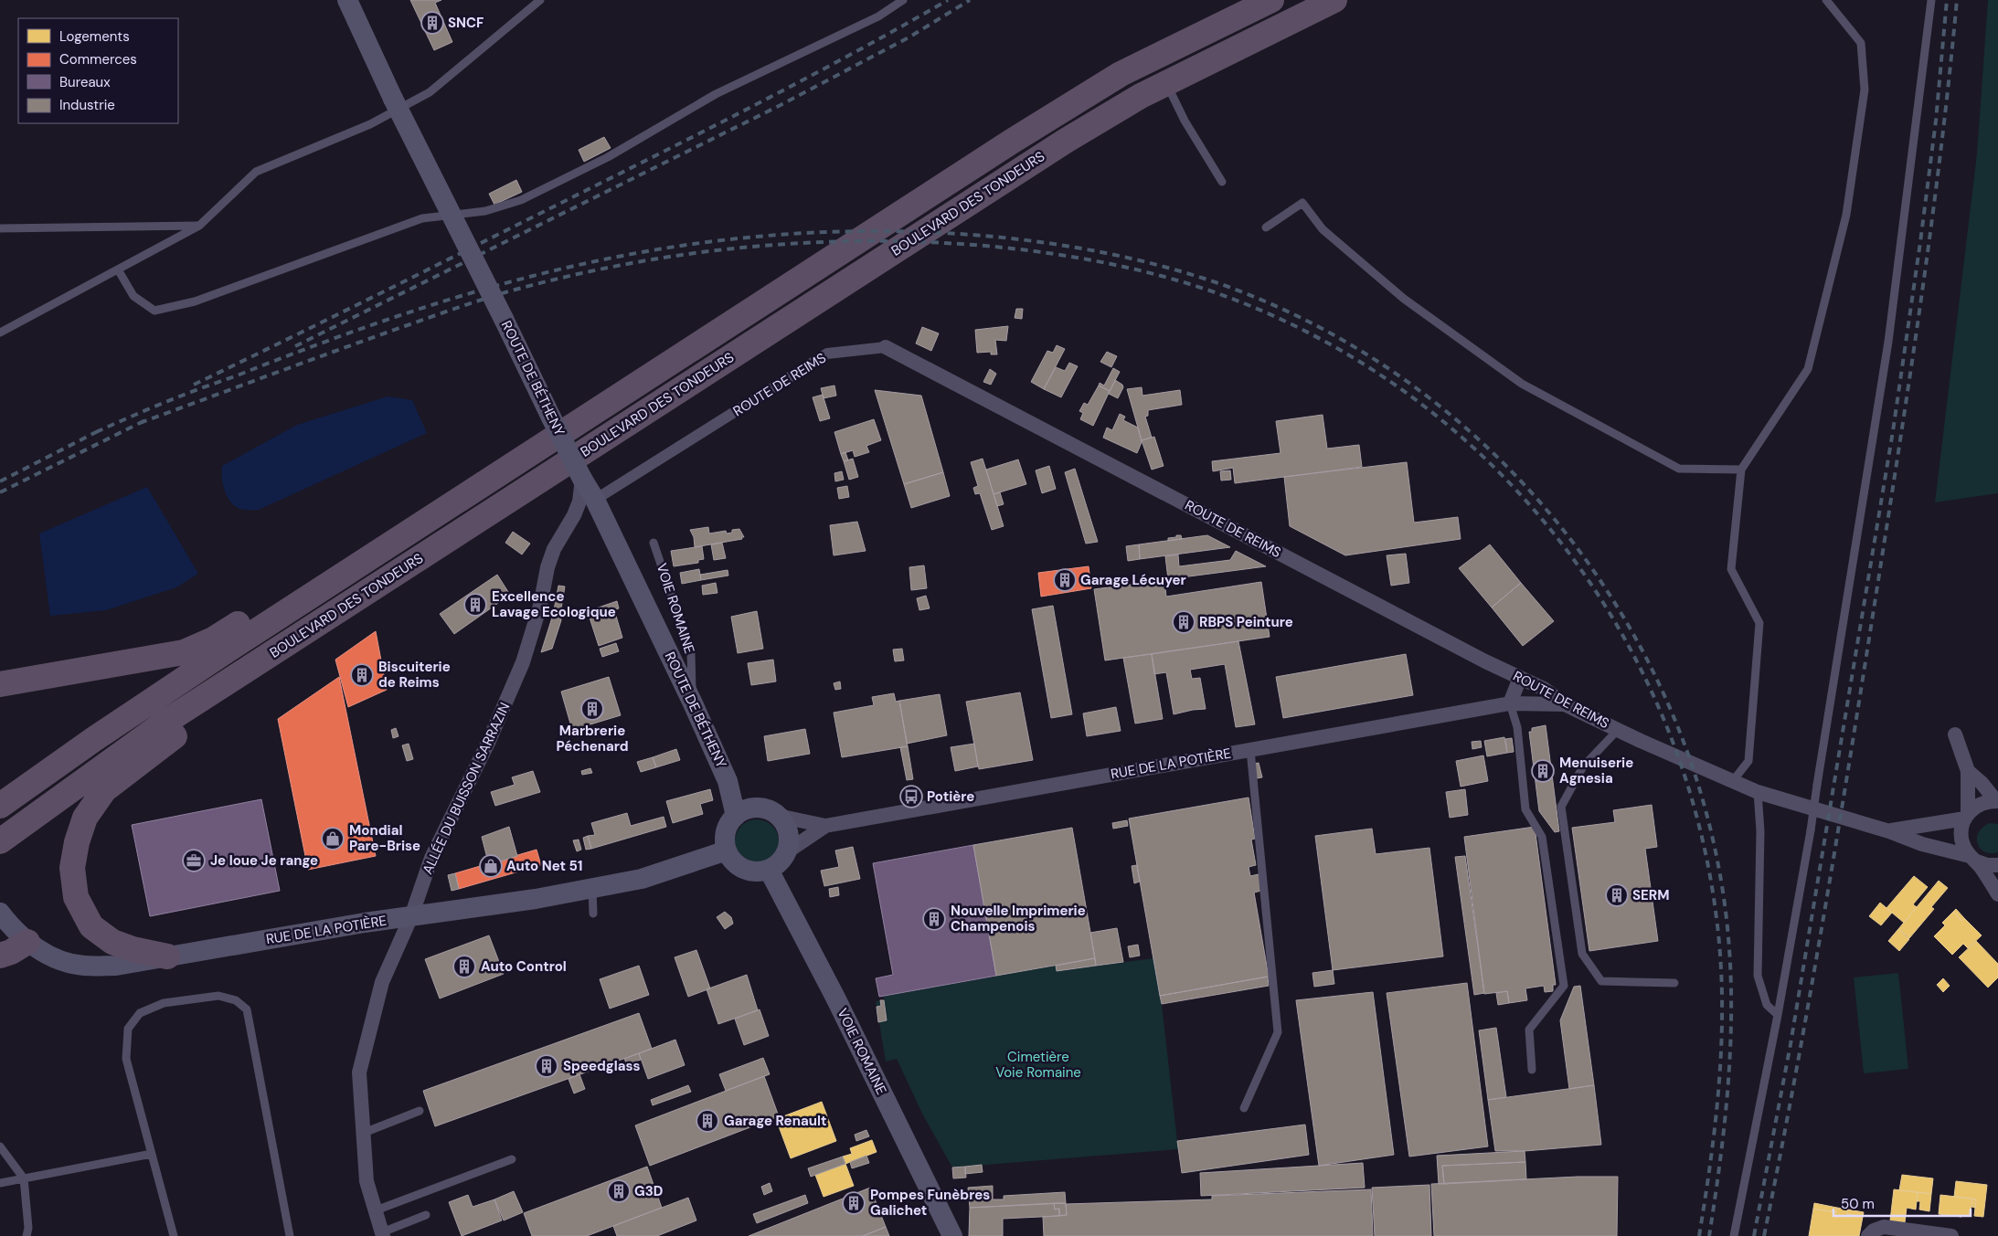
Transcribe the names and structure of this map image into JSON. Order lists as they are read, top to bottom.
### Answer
{
  "streets": {
    "highway": ["BOULEVARD DES TONDEURS"],
    "main road": ["ROUTE DE BÉTHENY", "VOIE ROMAINE", "RUE DE LA POTIÈRE"],
    "street": ["ROUTE DE REIMS", "ALLÉE DU BUISSON SARRAZIN"]
  },
  "crossings": [
    ["ROUTE DE BÉTHENY", "ROUTE DE REIMS"],
    ["ROUTE DE BÉTHENY", "VOIE ROMAINE"],
    ["ROUTE DE BÉTHENY", "RUE DE LA POTIÈRE"],
    ["ROUTE DE BÉTHENY", "ALLÉE DU BUISSON SARRAZIN"],
    ["ROUTE DE REIMS", "RUE DE LA POTIÈRE"],
    ["VOIE ROMAINE", "RUE DE LA POTIÈRE"],
    ["RUE DE LA POTIÈRE", "ALLÉE DU BUISSON SARRAZIN"]
  ],
  "parks": ["Cimetière Voie Romaine"],
  "places": {
    "building": [
      "SNCF",
      "Garage Lécuyer",
      "Excellence Lavage Ecologique",
      "RBPS Peinture",
      "Biscuiterie de Reims",
      "Marbrerie Péchenard",
      "Menuiserie Agnesia",
      "SERM",
      "Nouvelle Imprimerie Champenois",
      "Auto Control",
      "Speedglass",
      "Garage Renault",
      "G3D",
      "Pompes Funèbres Galichet"
    ],
    "bus stop": ["Potière"],
    "shop": ["Mondial Pare-Brise", "Auto Net 51"],
    "office": ["Je loue Je range"]
  },
  "legend": [
    "Logements",
    "Commerces",
    "Bureaux",
    "Industrie"
  ],
  "scale_bar": "50 m"
}
